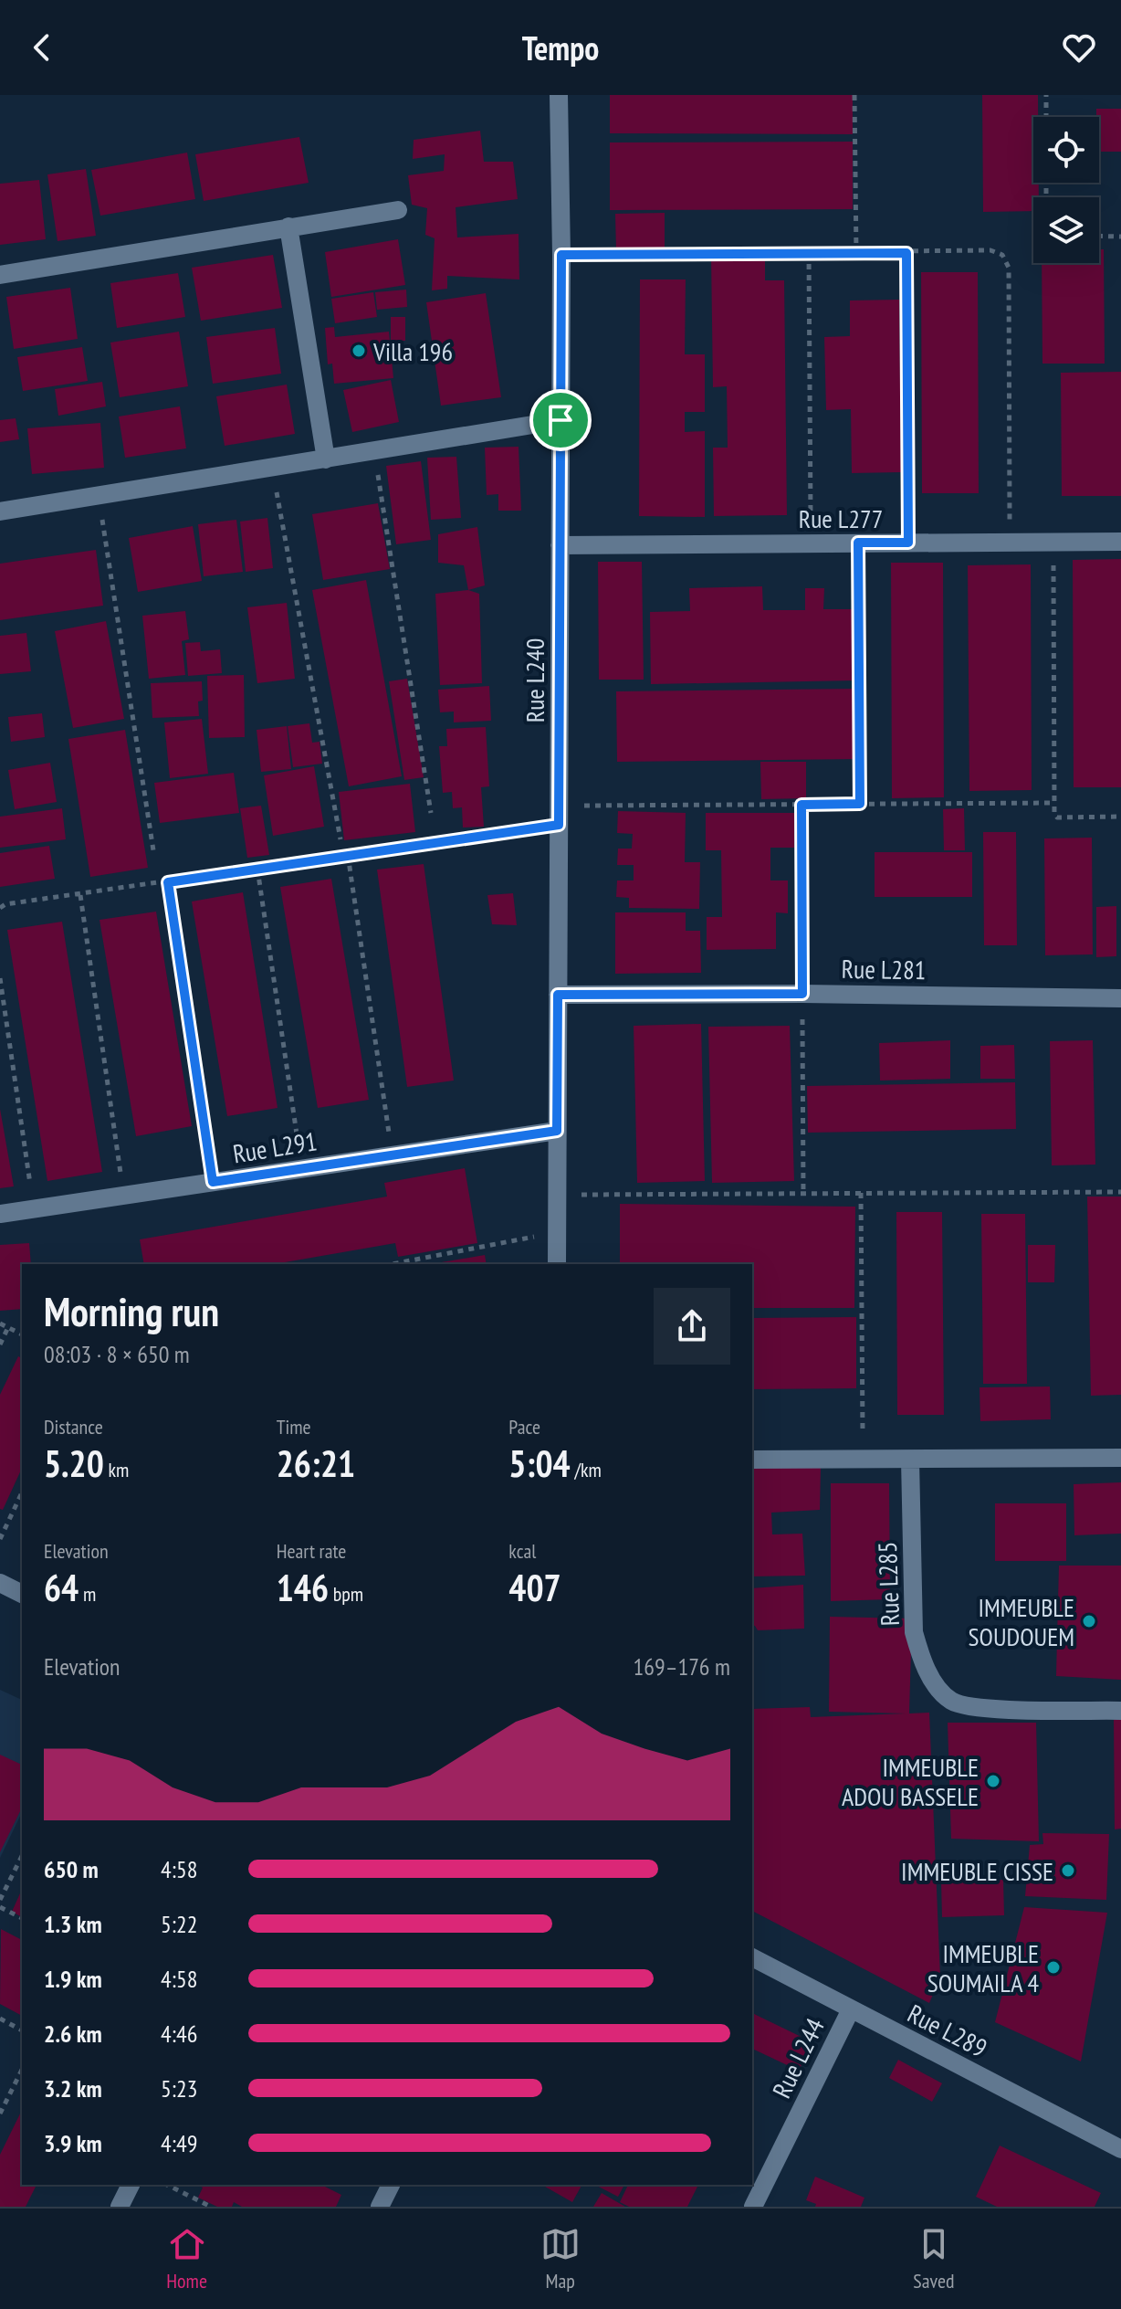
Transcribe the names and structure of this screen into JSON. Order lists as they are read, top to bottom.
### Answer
{
  "streets": {
    "street": [
      "Rue L277",
      "Rue L240",
      "Rue L281",
      "Rue L291",
      "Rue L285",
      "Rue L289",
      "Rue L244"
    ]
  },
  "crossings": [
    ["Rue L277", "Rue L240"],
    ["Rue L240", "Rue L281"],
    ["Rue L240", "Rue L291"],
    ["Rue L289", "Rue L244"]
  ],
  "places": [
    "Villa 196",
    "IMMEUBLE SOUDOUEM",
    "IMMEUBLE ADOU BASSELE",
    "IMMEUBLE CISSE",
    "IMMEUBLE SOUMAILA 4"
  ],
  "page": {
    "header": "Tempo",
    "heading": ["Morning run", "08:03 · 8 × 650 m"],
    "stats": [
      ["Distance", "5.20 km"],
      ["Time", "26:21"],
      ["Pace", "5:04 /km"],
      ["Elevation", "64 m"],
      ["Heart rate", "146 bpm"],
      ["kcal", "407"]
    ],
    "chart": ["Elevation", "169–176 m"],
    "list": [
      {
        "name": "650 m",
        "note": "4:58"
      },
      {
        "name": "1.3 km",
        "note": "5:22"
      },
      {
        "name": "1.9 km",
        "note": "4:58"
      },
      {
        "name": "2.6 km",
        "note": "4:46"
      },
      {
        "name": "3.2 km",
        "note": "5:23"
      },
      {
        "name": "3.9 km",
        "note": "4:49"
      }
    ],
    "tabs": ["Home", "Map", "Saved"]
  }
}
